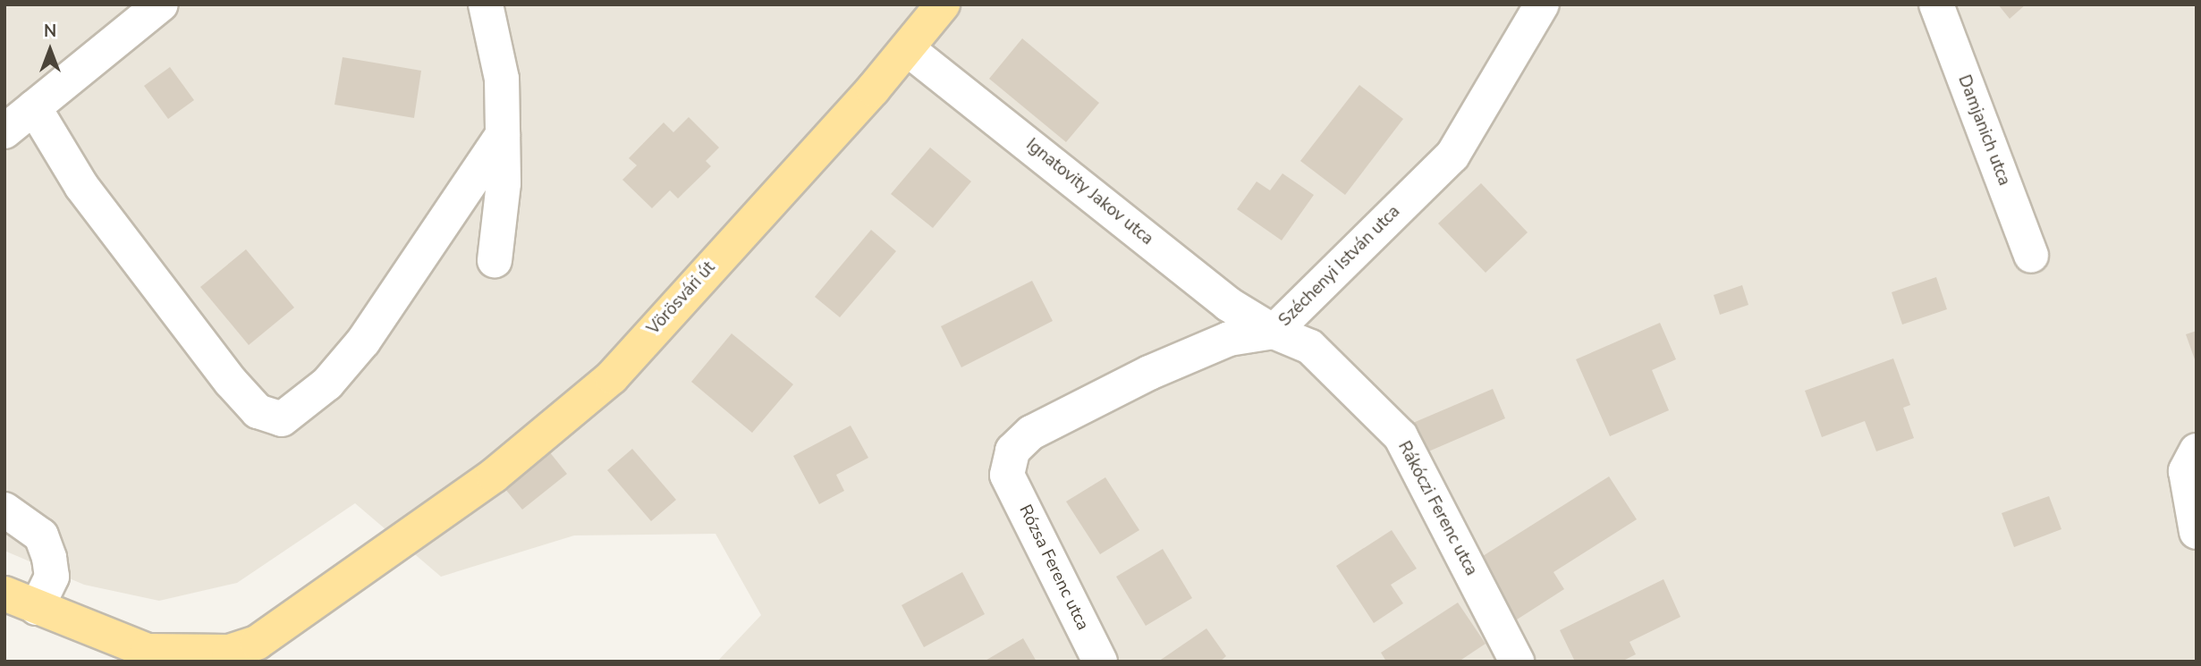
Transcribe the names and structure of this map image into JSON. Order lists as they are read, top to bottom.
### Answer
{
  "streets": {
    "main road": ["Vörösvári út"],
    "street": [
      "Damjanich utca",
      "Ignatovity Jakov utca",
      "Széchenyi István utca",
      "Rákóczi Ferenc utca",
      "Rózsa Ferenc utca"
    ]
  },
  "crossings": [
    ["Ignatovity Jakov utca", "Széchenyi István utca"],
    ["Ignatovity Jakov utca", "Vörösvári út"],
    ["Ignatovity Jakov utca", "Rákóczi Ferenc utca"],
    ["Széchenyi István utca", "Rákóczi Ferenc utca"],
    ["Széchenyi István utca", "Rózsa Ferenc utca"]
  ],
  "north": "top"
}
